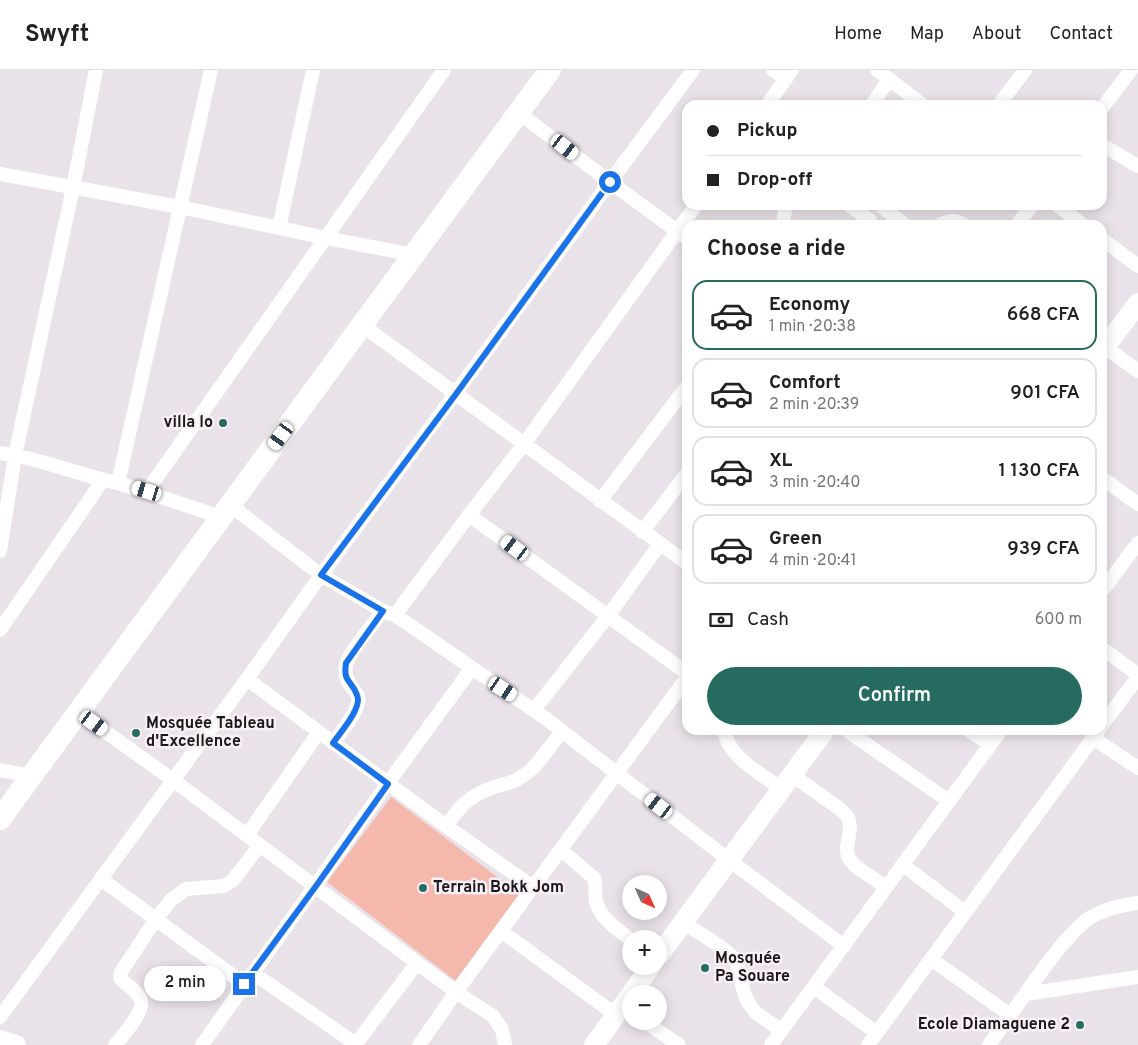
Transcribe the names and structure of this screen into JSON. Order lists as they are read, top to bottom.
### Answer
{
  "places": [
    "villa lo",
    "Mosquée Tableau d'Excellence",
    "Terrain Bokk Jom",
    "Mosquée Pa Souare",
    "Ecole Diamaguene 2"
  ],
  "north": "bottom right",
  "page": {
    "header": "Swyft",
    "nav": [
      "Home",
      "Map",
      "About",
      "Contact"
    ],
    "banner": ["Pickup", "Drop-off"],
    "heading": "Choose a ride",
    "list": [
      {
        "name": "Economy",
        "note": "1 min · 20:38",
        "value": "668 CFA"
      },
      {
        "name": "Comfort",
        "note": "2 min · 20:39",
        "value": "901 CFA"
      },
      {
        "name": "XL",
        "note": "3 min · 20:40",
        "value": "1 130 CFA"
      },
      {
        "name": "Green",
        "note": "4 min · 20:41",
        "value": "939 CFA"
      }
    ],
    "pay": ["Cash", "600 m"],
    "buttons": "Confirm",
    "map_buttons": ["+", "−"],
    "bubble": "2 min"
  }
}
